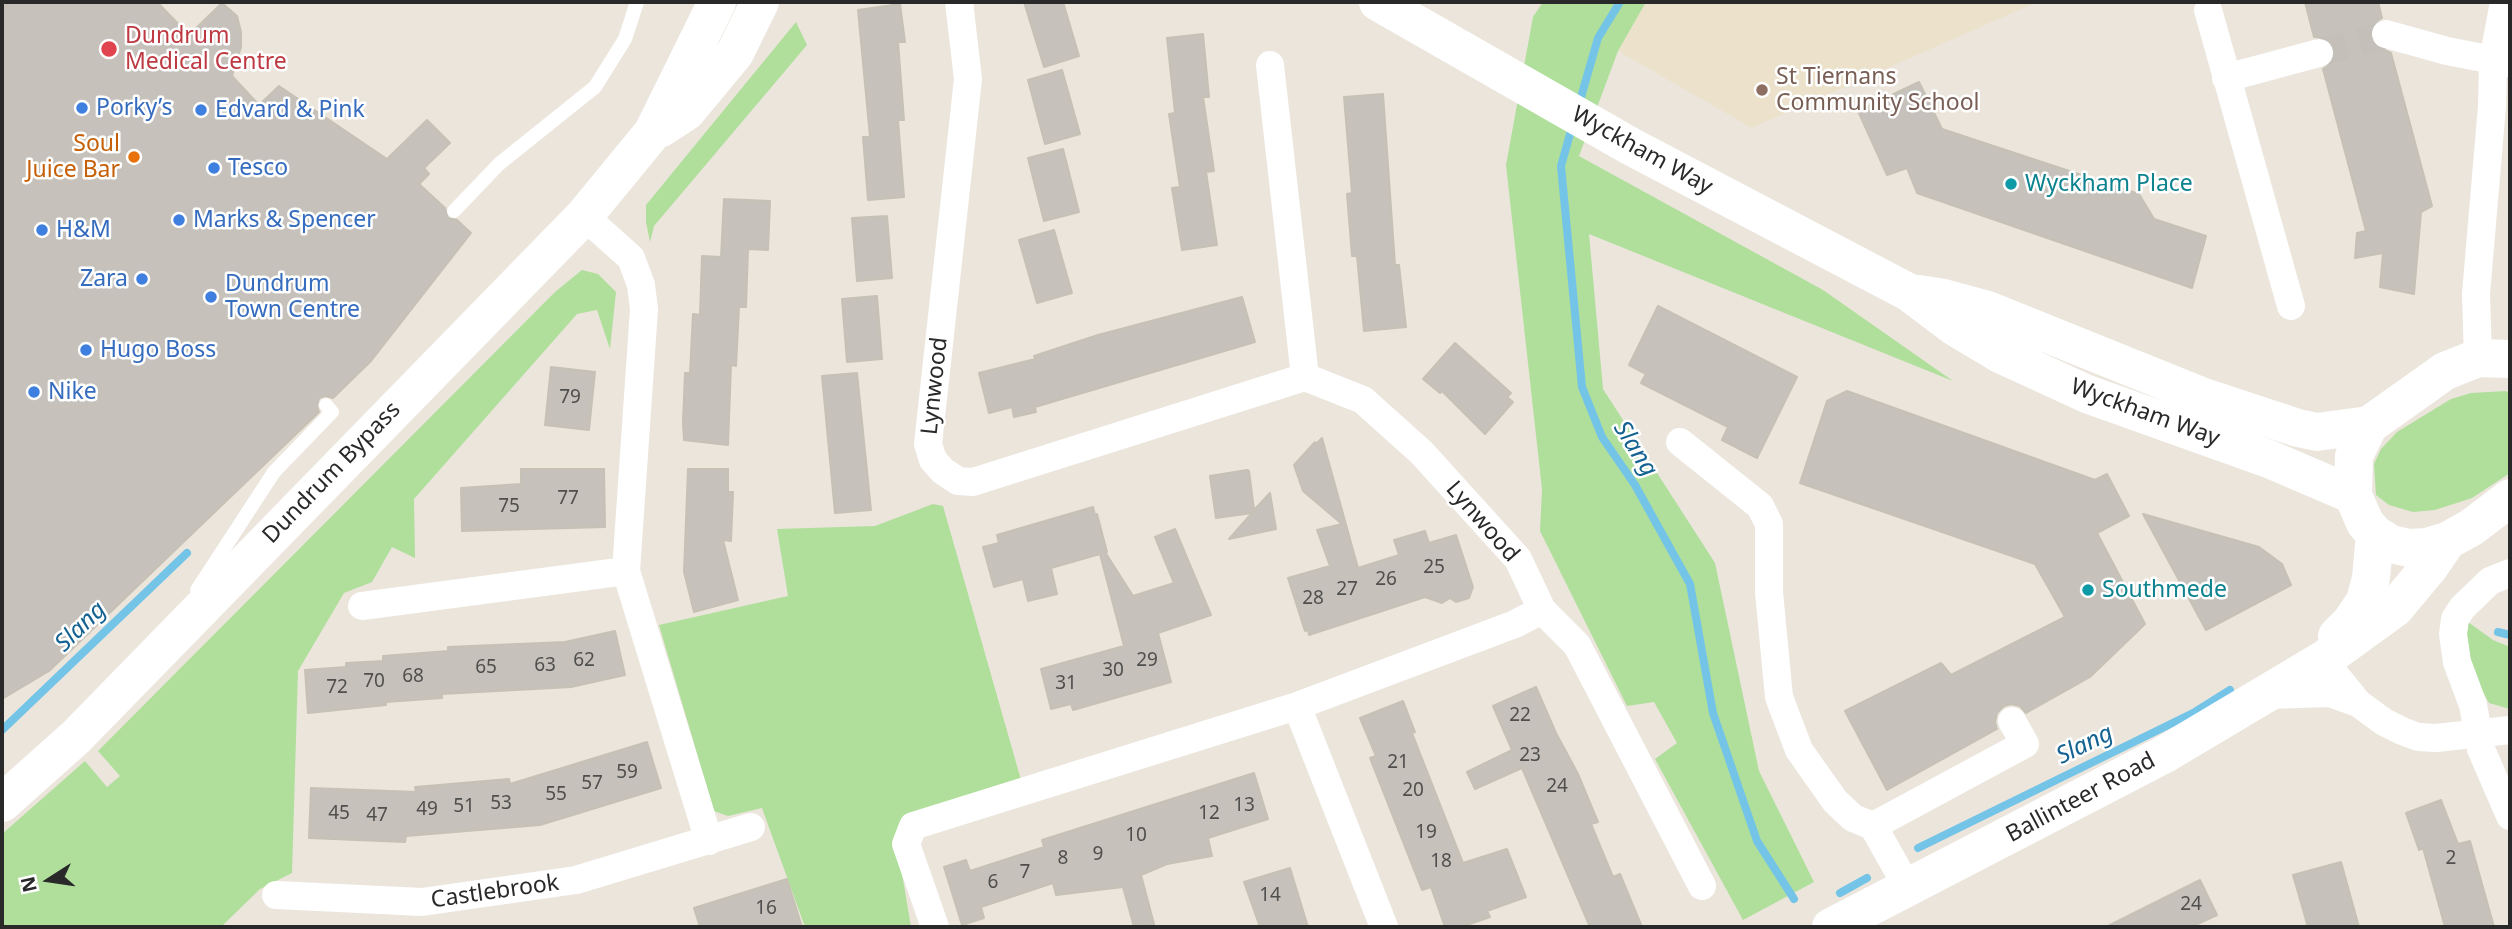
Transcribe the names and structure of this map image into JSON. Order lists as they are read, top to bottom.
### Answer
{
  "streets": {
    "main road": ["Wyckham Way", "Dundrum Bypass", "Ballinteer Road"],
    "street": ["Lynwood", "Castlebrook"]
  },
  "water": ["Slang"],
  "places": [
    "Dundrum Medical Centre",
    "St Tiernans Community School",
    "Porky’s",
    "Edvard & Pink",
    "Soul Juice Bar",
    "Tesco",
    "Wyckham Place",
    "Marks & Spencer",
    "H&M",
    "Zara",
    "Dundrum Town Centre",
    "Hugo Boss",
    "Nike",
    "Southmede"
  ],
  "house_numbers": [
    "79",
    "77",
    "75",
    "25",
    "26",
    "27",
    "28",
    "62",
    "29",
    "63",
    "65",
    "30",
    "68",
    "70",
    "31",
    "72",
    "22",
    "23",
    "21",
    "59",
    "57",
    "24",
    "20",
    "55",
    "53",
    "13",
    "51",
    "49",
    "45",
    "12",
    "47",
    "19",
    "10",
    "9",
    "8",
    "2",
    "18",
    "7",
    "6",
    "14",
    "24",
    "16"
  ],
  "north": "left"
}
